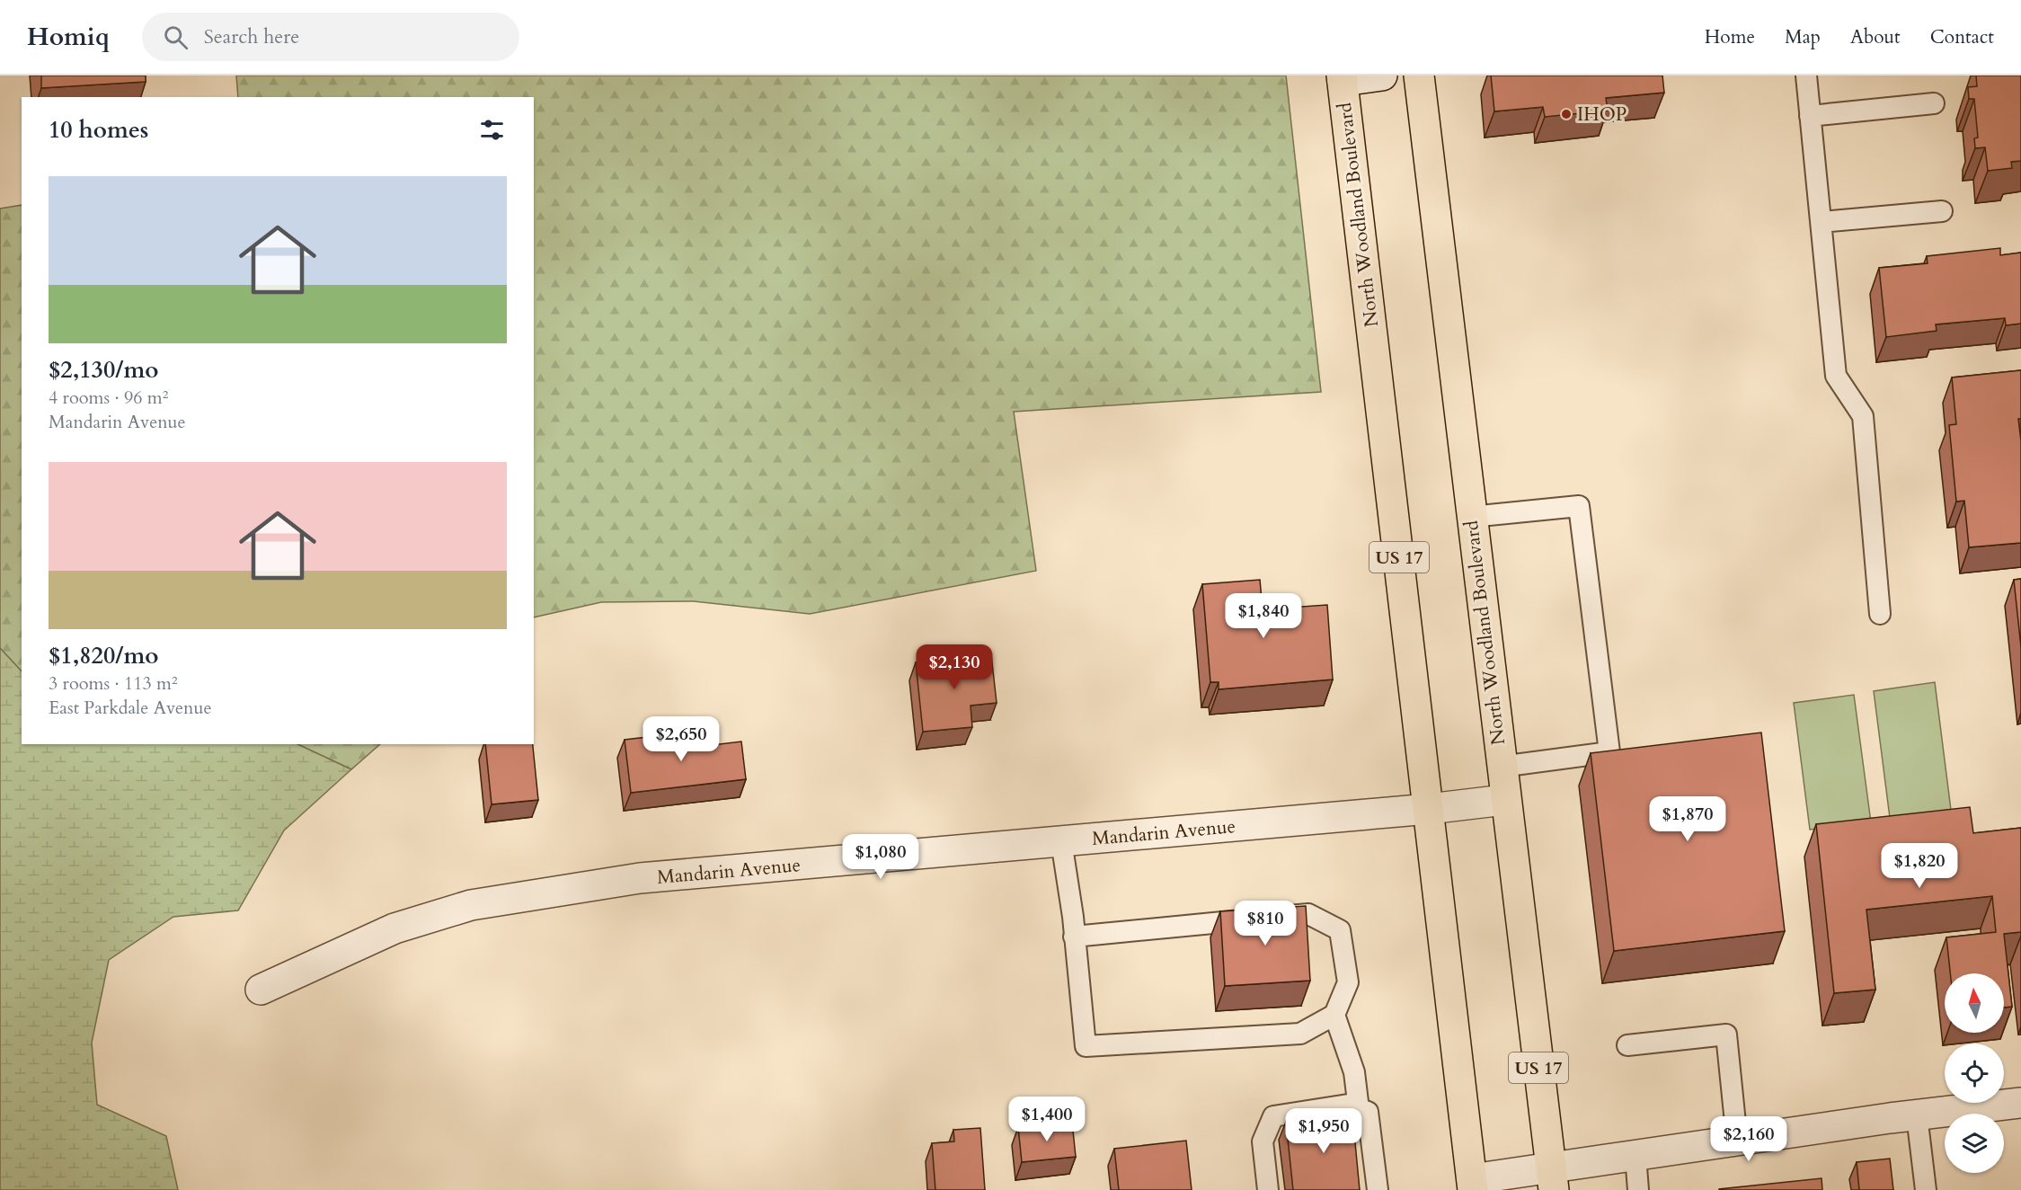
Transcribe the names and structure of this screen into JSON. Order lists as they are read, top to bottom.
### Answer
{
  "streets": {
    "main road": ["North Woodland Boulevard", "US 17"],
    "street": ["Mandarin Avenue"]
  },
  "crossings": [
    ["North Woodland Boulevard", "Mandarin Avenue"]
  ],
  "places": ["IHOP"],
  "north": "top",
  "page": {
    "header": "Homiq",
    "search": "Search here",
    "nav": [
      "Home",
      "Map",
      "About",
      "Contact"
    ],
    "heading": "10 homes",
    "list": [
      {
        "name": "$2,130/mo",
        "note": "4 rooms · 96 m² · Mandarin Avenue"
      },
      {
        "name": "$1,820/mo",
        "note": "3 rooms · 113 m² · East Parkdale Avenue"
      }
    ],
    "price": [
      "$1,840",
      "$2,130",
      "$2,650",
      "$1,870",
      "$1,080",
      "$1,820",
      "$810",
      "$1,400",
      "$1,950",
      "$2,160"
    ]
  }
}
